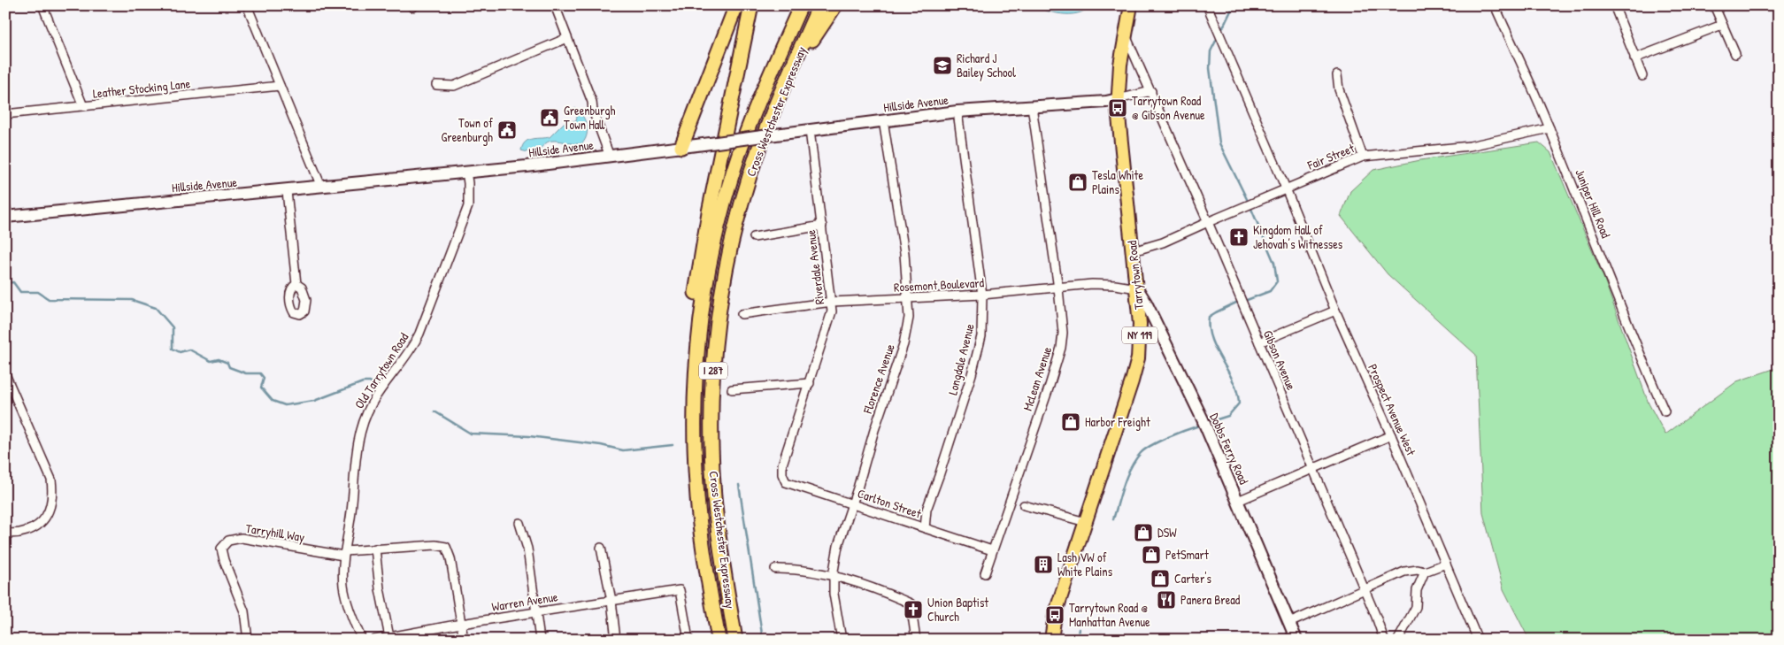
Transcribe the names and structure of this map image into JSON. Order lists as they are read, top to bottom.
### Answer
{
  "streets": {
    "highway": ["Cross Westchester Expressway", "I 287"],
    "main road": [
      "Hillside Avenue",
      "Tarrytown Road",
      "NY 119",
      "Dobbs Ferry Road"
    ],
    "street": [
      "Leather Stocking Lane",
      "Fair Street",
      "Juniper Hill Road",
      "Riverdale Avenue",
      "Rosemont Boulevard",
      "Longdale Avenue",
      "Gibson Avenue",
      "Old Tarrytown Road",
      "Florence Avenue",
      "McLean Avenue",
      "Prospect Avenue West",
      "Carlton Street",
      "Tarryhill Way",
      "Warren Avenue"
    ]
  },
  "crossings": [
    ["Hillside Avenue", "Riverdale Avenue"],
    ["Hillside Avenue", "Tarrytown Road"],
    ["Hillside Avenue", "Longdale Avenue"],
    ["Hillside Avenue", "Old Tarrytown Road"],
    ["Hillside Avenue", "Florence Avenue"],
    ["Hillside Avenue", "McLean Avenue"],
    ["Fair Street", "Juniper Hill Road"],
    ["Fair Street", "Tarrytown Road"],
    ["Fair Street", "Gibson Avenue"],
    ["Fair Street", "Prospect Avenue West"],
    ["Riverdale Avenue", "Rosemont Boulevard"],
    ["Riverdale Avenue", "Carlton Street"],
    ["Tarrytown Road", "Rosemont Boulevard"],
    ["Tarrytown Road", "Gibson Avenue"],
    ["Tarrytown Road", "Dobbs Ferry Road"],
    ["Rosemont Boulevard", "Longdale Avenue"],
    ["Rosemont Boulevard", "Florence Avenue"],
    ["Rosemont Boulevard", "McLean Avenue"],
    ["Rosemont Boulevard", "Dobbs Ferry Road"],
    ["Longdale Avenue", "Carlton Street"],
    ["Old Tarrytown Road", "Tarryhill Way"],
    ["Florence Avenue", "Carlton Street"],
    ["McLean Avenue", "Carlton Street"]
  ],
  "places": {
    "school or university": ["Richard J Bailey School"],
    "bus stop": ["Tarrytown Road @ Gibson Avenue", "Tarrytown Road @ Manhattan Avenue"],
    "public building": ["Greenburgh Town Hall", "Town of Greenburgh"],
    "shop": [
      "Tesla White Plains",
      "Harbor Freight",
      "DSW",
      "PetSmart",
      "Carter's"
    ],
    "church": ["Kingdom Hall of Jehovah’s Witnesses", "Union Baptist Church"],
    "building": ["Lash VW of White Plains"],
    "restaurant": ["Panera Bread"]
  }
}
